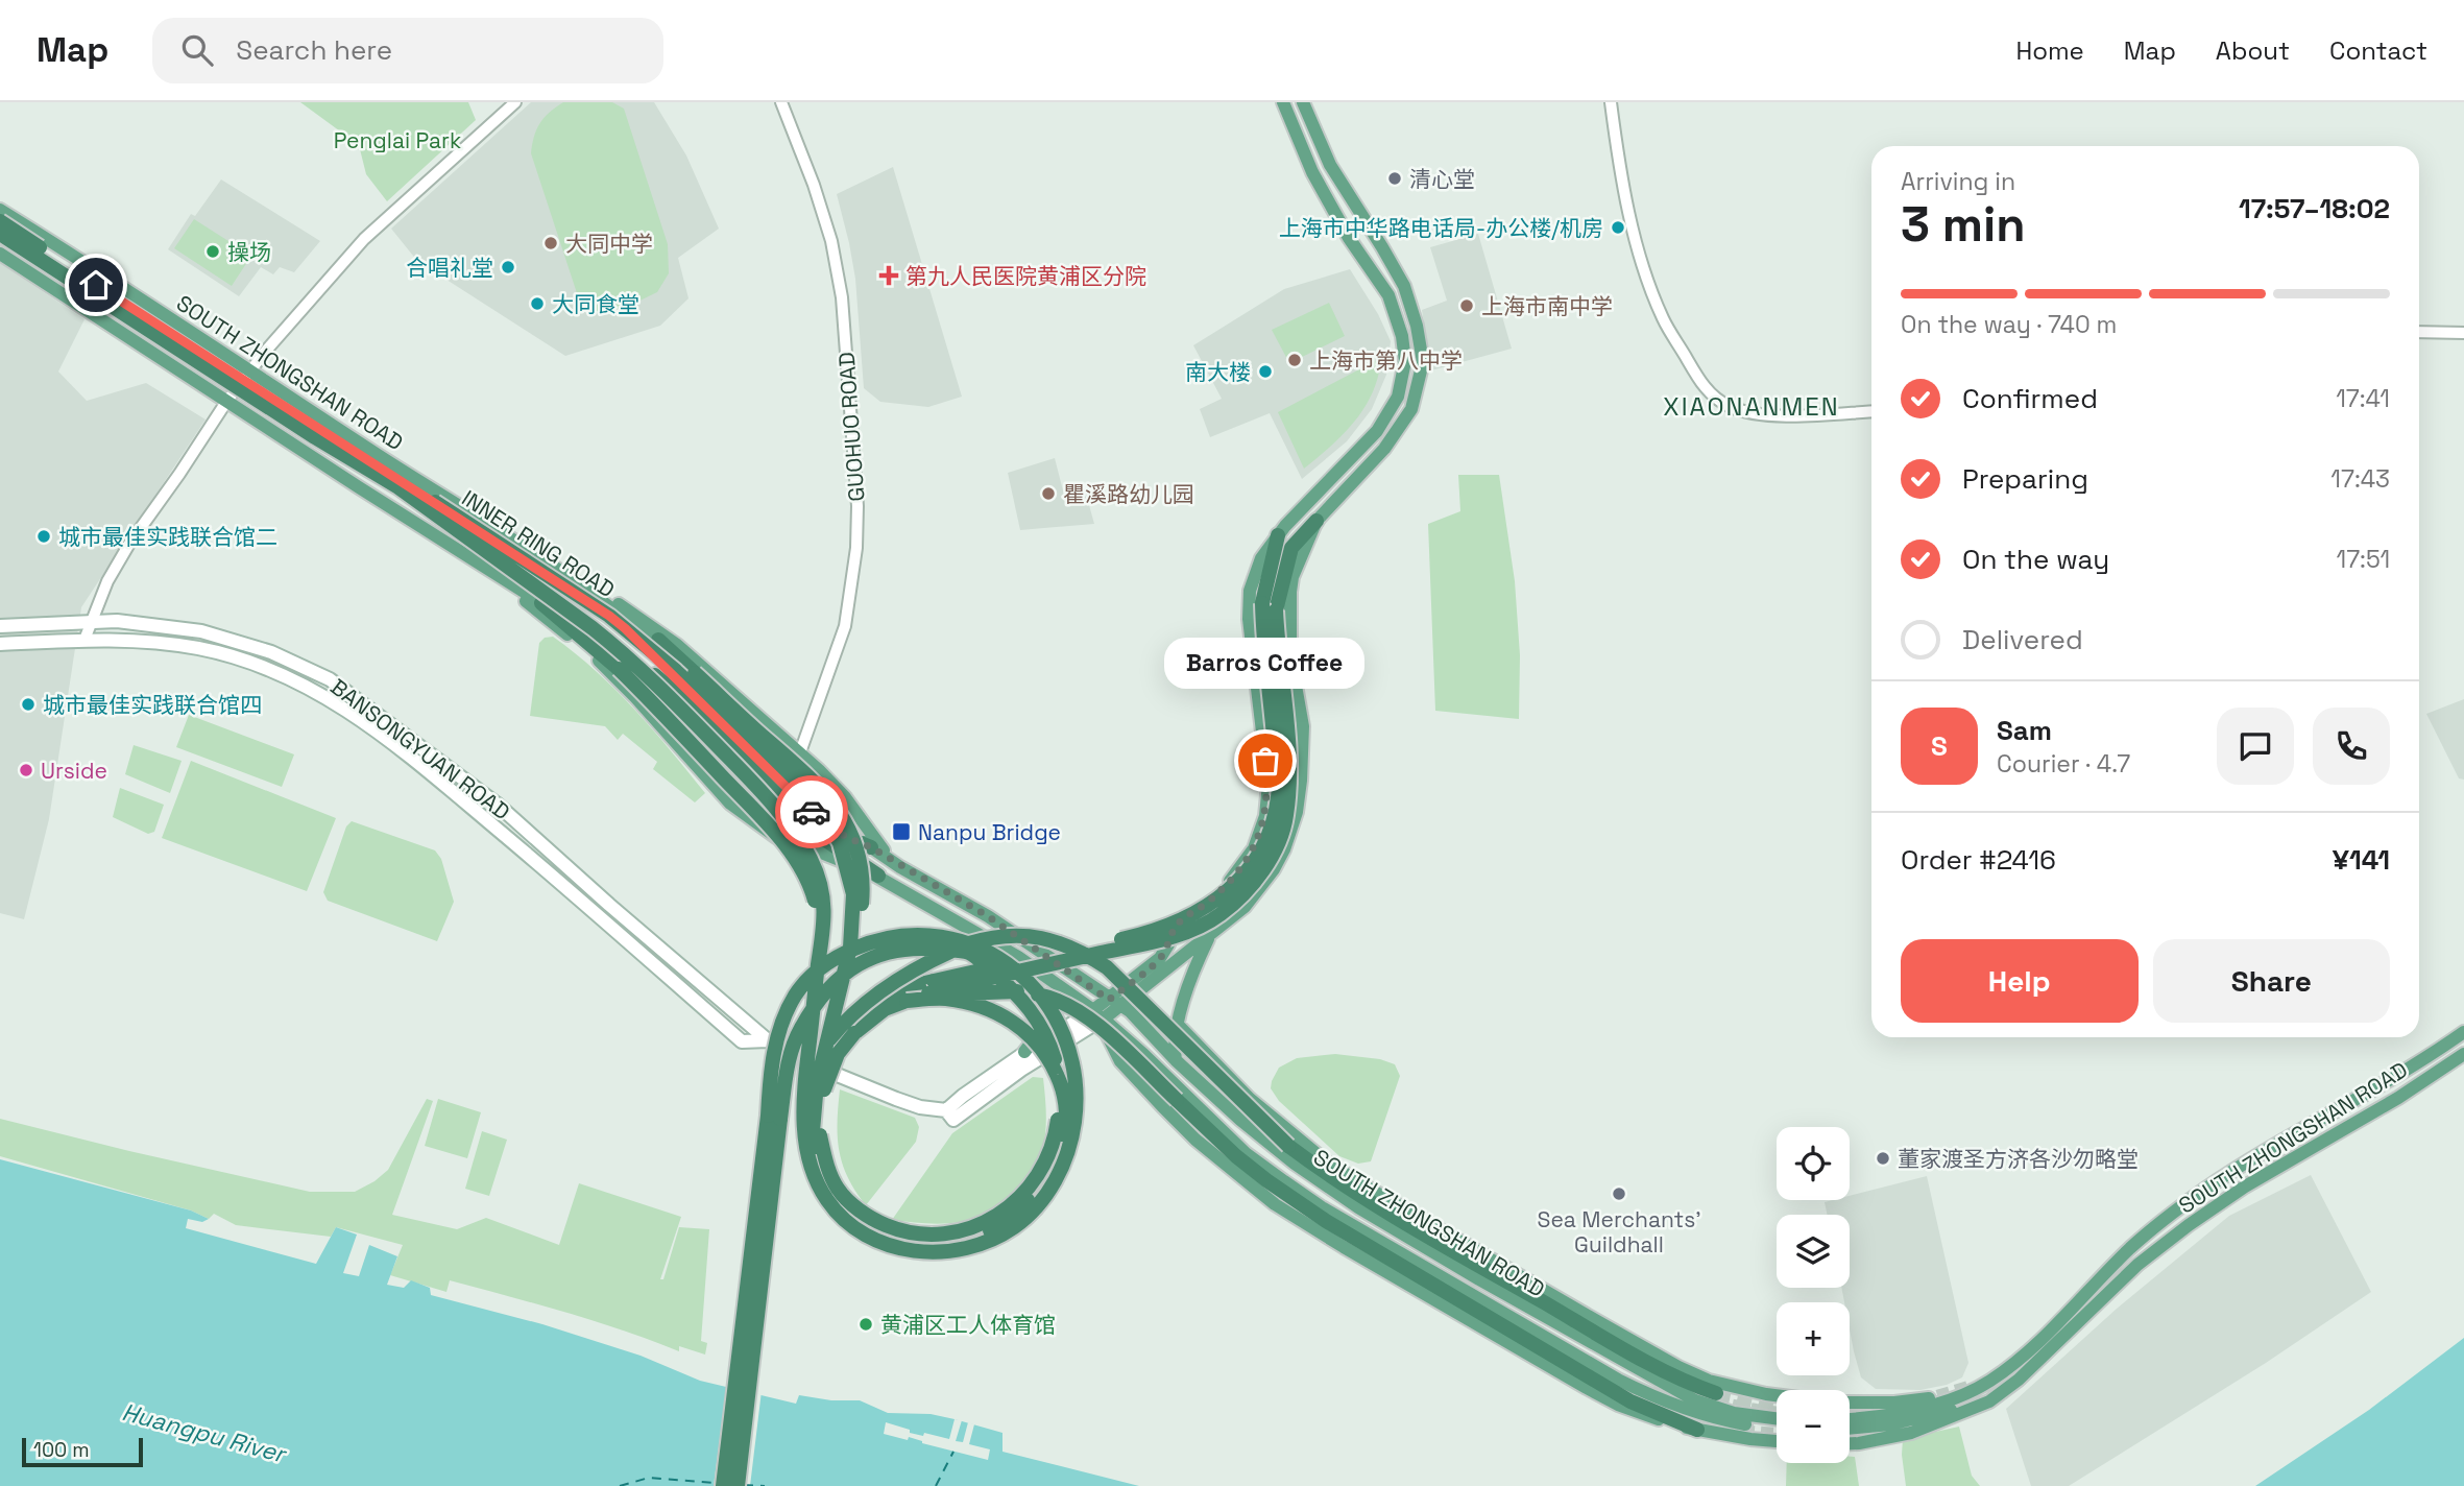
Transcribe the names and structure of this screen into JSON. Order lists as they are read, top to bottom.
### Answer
{
  "streets": {
    "highway": ["INNER RING ROAD"],
    "main road": ["SOUTH ZHONGSHAN ROAD", "BANSONGYUAN ROAD"],
    "street": ["GUOHUO ROAD"]
  },
  "crossings": [
    ["SOUTH ZHONGSHAN ROAD", "GUOHUO ROAD"]
  ],
  "districts": ["XIAONANMEN"],
  "water": ["Huangpu River"],
  "parks": ["Penglai Park"],
  "places": {
    "other": [
      "清心堂",
      "上海市中华路电话局-办公楼/机房",
      "大同中学",
      "操场",
      "合唱礼堂",
      "大同食堂",
      "上海市南中学",
      "上海市第八中学",
      "南大楼",
      "瞿溪路幼儿园",
      "城市最佳实践联合馆二",
      "城市最佳实践联合馆四",
      "Barros Coffee",
      "Urside",
      "董家渡圣方济各沙勿略堂",
      "Sea Merchants' Guildhall",
      "黄浦区工人体育馆"
    ],
    "health": ["第九人民医院黄浦区分院"],
    "transit": ["Nanpu Bridge"]
  },
  "scale_bar": "100 m",
  "page": {
    "header": "Map",
    "search": "Search here",
    "nav": [
      "Home",
      "Map",
      "About",
      "Contact"
    ],
    "heading": ["3 min", "Arriving in", "17:57–18:02"],
    "panel": [
      "Sam",
      "Courier · 4.7",
      "Order #2416",
      "¥141"
    ],
    "bar": "On the way · 740 m",
    "list": [
      ["Confirmed", "17:41"],
      ["Preparing", "17:43"],
      ["On the way", "17:51"],
      "Delivered"
    ],
    "bubble": "Barros Coffee",
    "round": "S",
    "buttons": ["Help", "Share"],
    "map_buttons": ["+", "−"],
    "scale": "100 m"
  }
}
